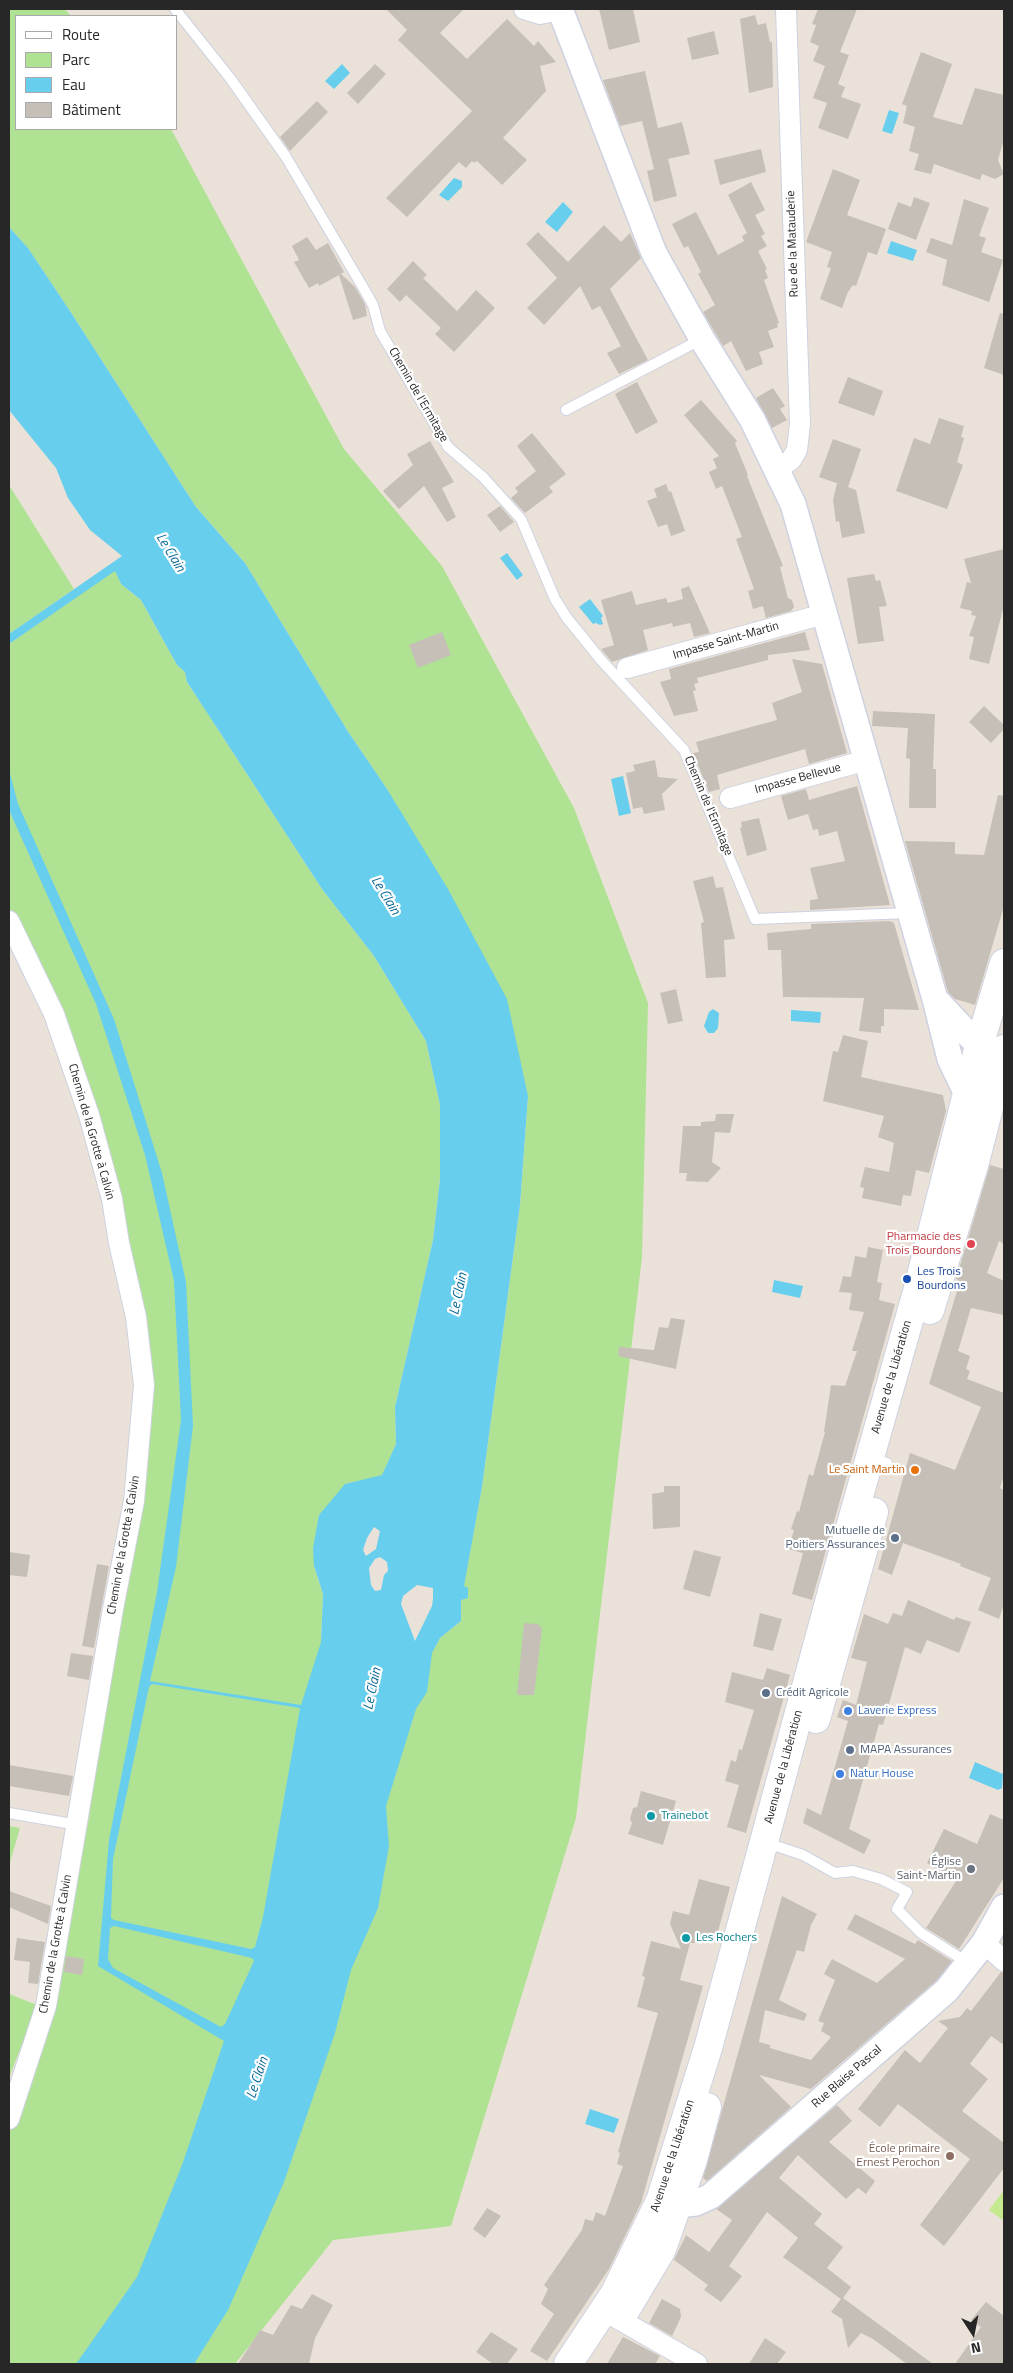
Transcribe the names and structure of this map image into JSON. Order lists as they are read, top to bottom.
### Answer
{
  "streets": {
    "main road": ["Avenue de la Libération"],
    "street": [
      "Rue de la Matauderie",
      "Impasse Saint-Martin",
      "Impasse Bellevue",
      "Chemin de la Grotte à Calvin",
      "Rue Blaise Pascal"
    ],
    "lane": ["Chemin de l'Ermitage"]
  },
  "crossings": [
    ["Avenue de la Libération", "Rue Blaise Pascal"]
  ],
  "water": ["Le Clain"],
  "places": [
    "Pharmacie des Trois Bourdons",
    "Les Trois Bourdons",
    "Le Saint Martin",
    "Mutuelle de Poitiers Assurances",
    "Crédit Agricole",
    "Laverie Express",
    "MAPA Assurances",
    "Natur House",
    "Trainebot",
    "Église Saint-Martin",
    "Les Rochers",
    "École primaire Ernest Perochon"
  ],
  "legend": [
    "Route",
    "Parc",
    "Eau",
    "Bâtiment"
  ],
  "north": "bottom"
}
